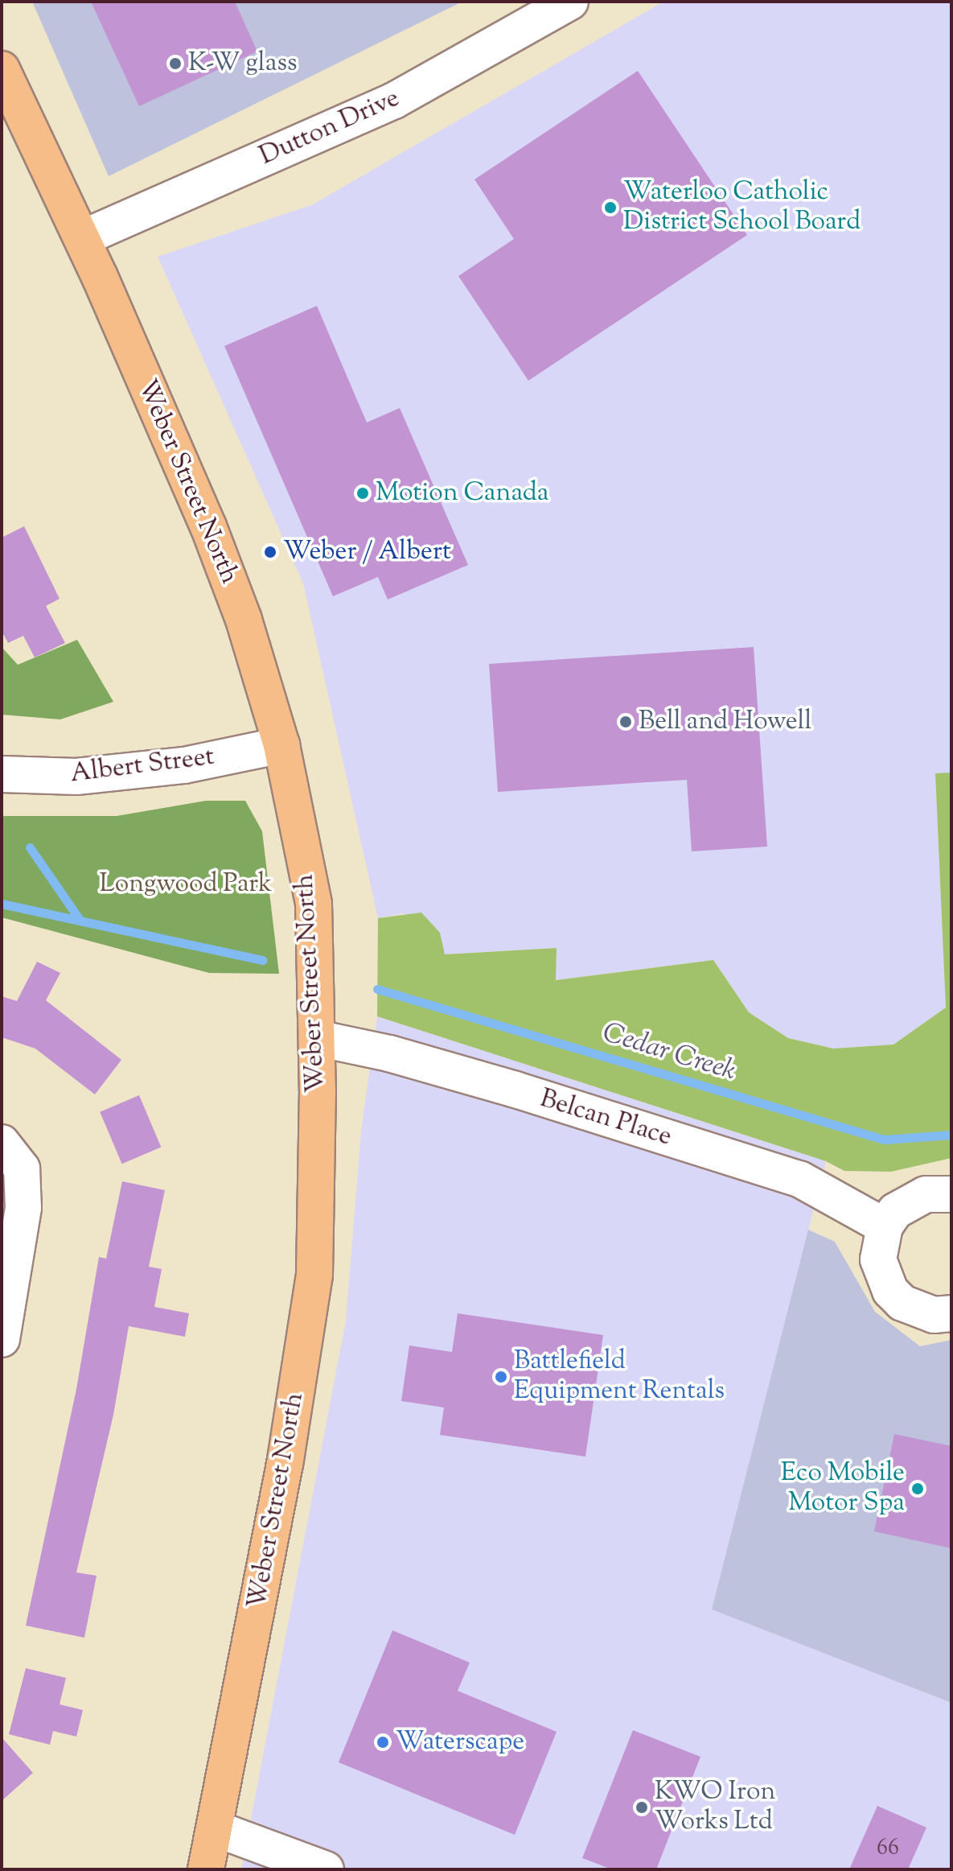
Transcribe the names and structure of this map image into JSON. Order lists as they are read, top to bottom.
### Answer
{
  "streets": {
    "main road": ["Weber Street North"],
    "street": ["Dutton Drive", "Albert Street", "Belcan Place"]
  },
  "crossings": [
    ["Dutton Drive", "Weber Street North"],
    ["Weber Street North", "Albert Street"],
    ["Weber Street North", "Belcan Place"]
  ],
  "water": ["Cedar Creek"],
  "parks": ["Longwood Park"],
  "places": [
    "K-W glass",
    "Waterloo Catholic District School Board",
    "Motion Canada",
    "Weber / Albert",
    "Bell and Howell",
    "Battlefield Equipment Rentals",
    "Eco Mobile Motor Spa",
    "Waterscape",
    "KWO Iron Works Ltd"
  ],
  "house_numbers": ["66"]
}
